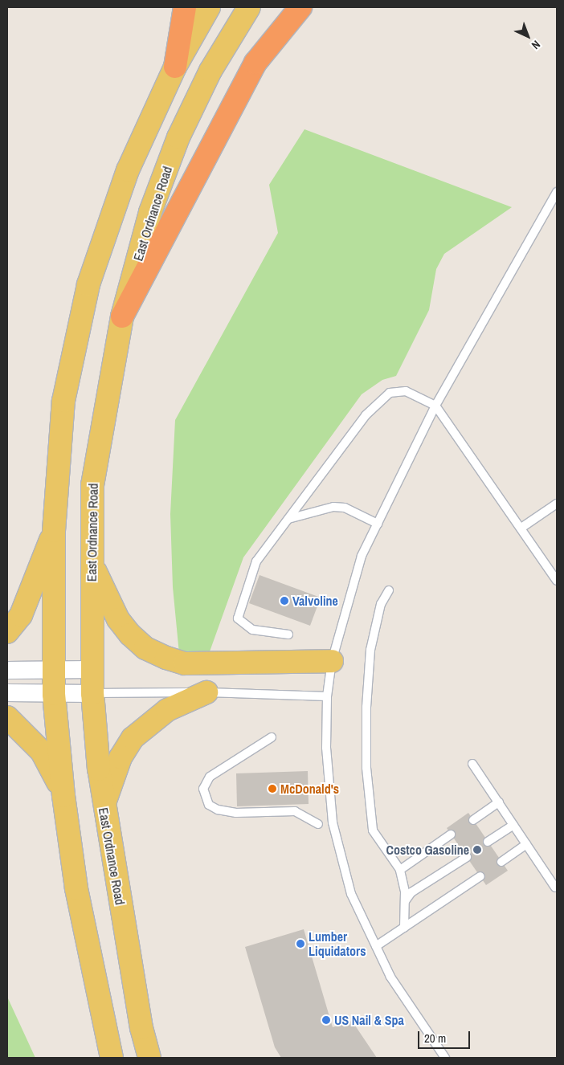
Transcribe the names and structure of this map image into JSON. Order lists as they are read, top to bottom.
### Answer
{
  "streets": {
    "main road": ["East Ordnance Road"]
  },
  "places": [
    "Valvoline",
    "McDonald's",
    "Costco Gasoline",
    "Lumber Liquidators",
    "US Nail & Spa"
  ],
  "scale_bar": "20 m",
  "north": "bottom right"
}
